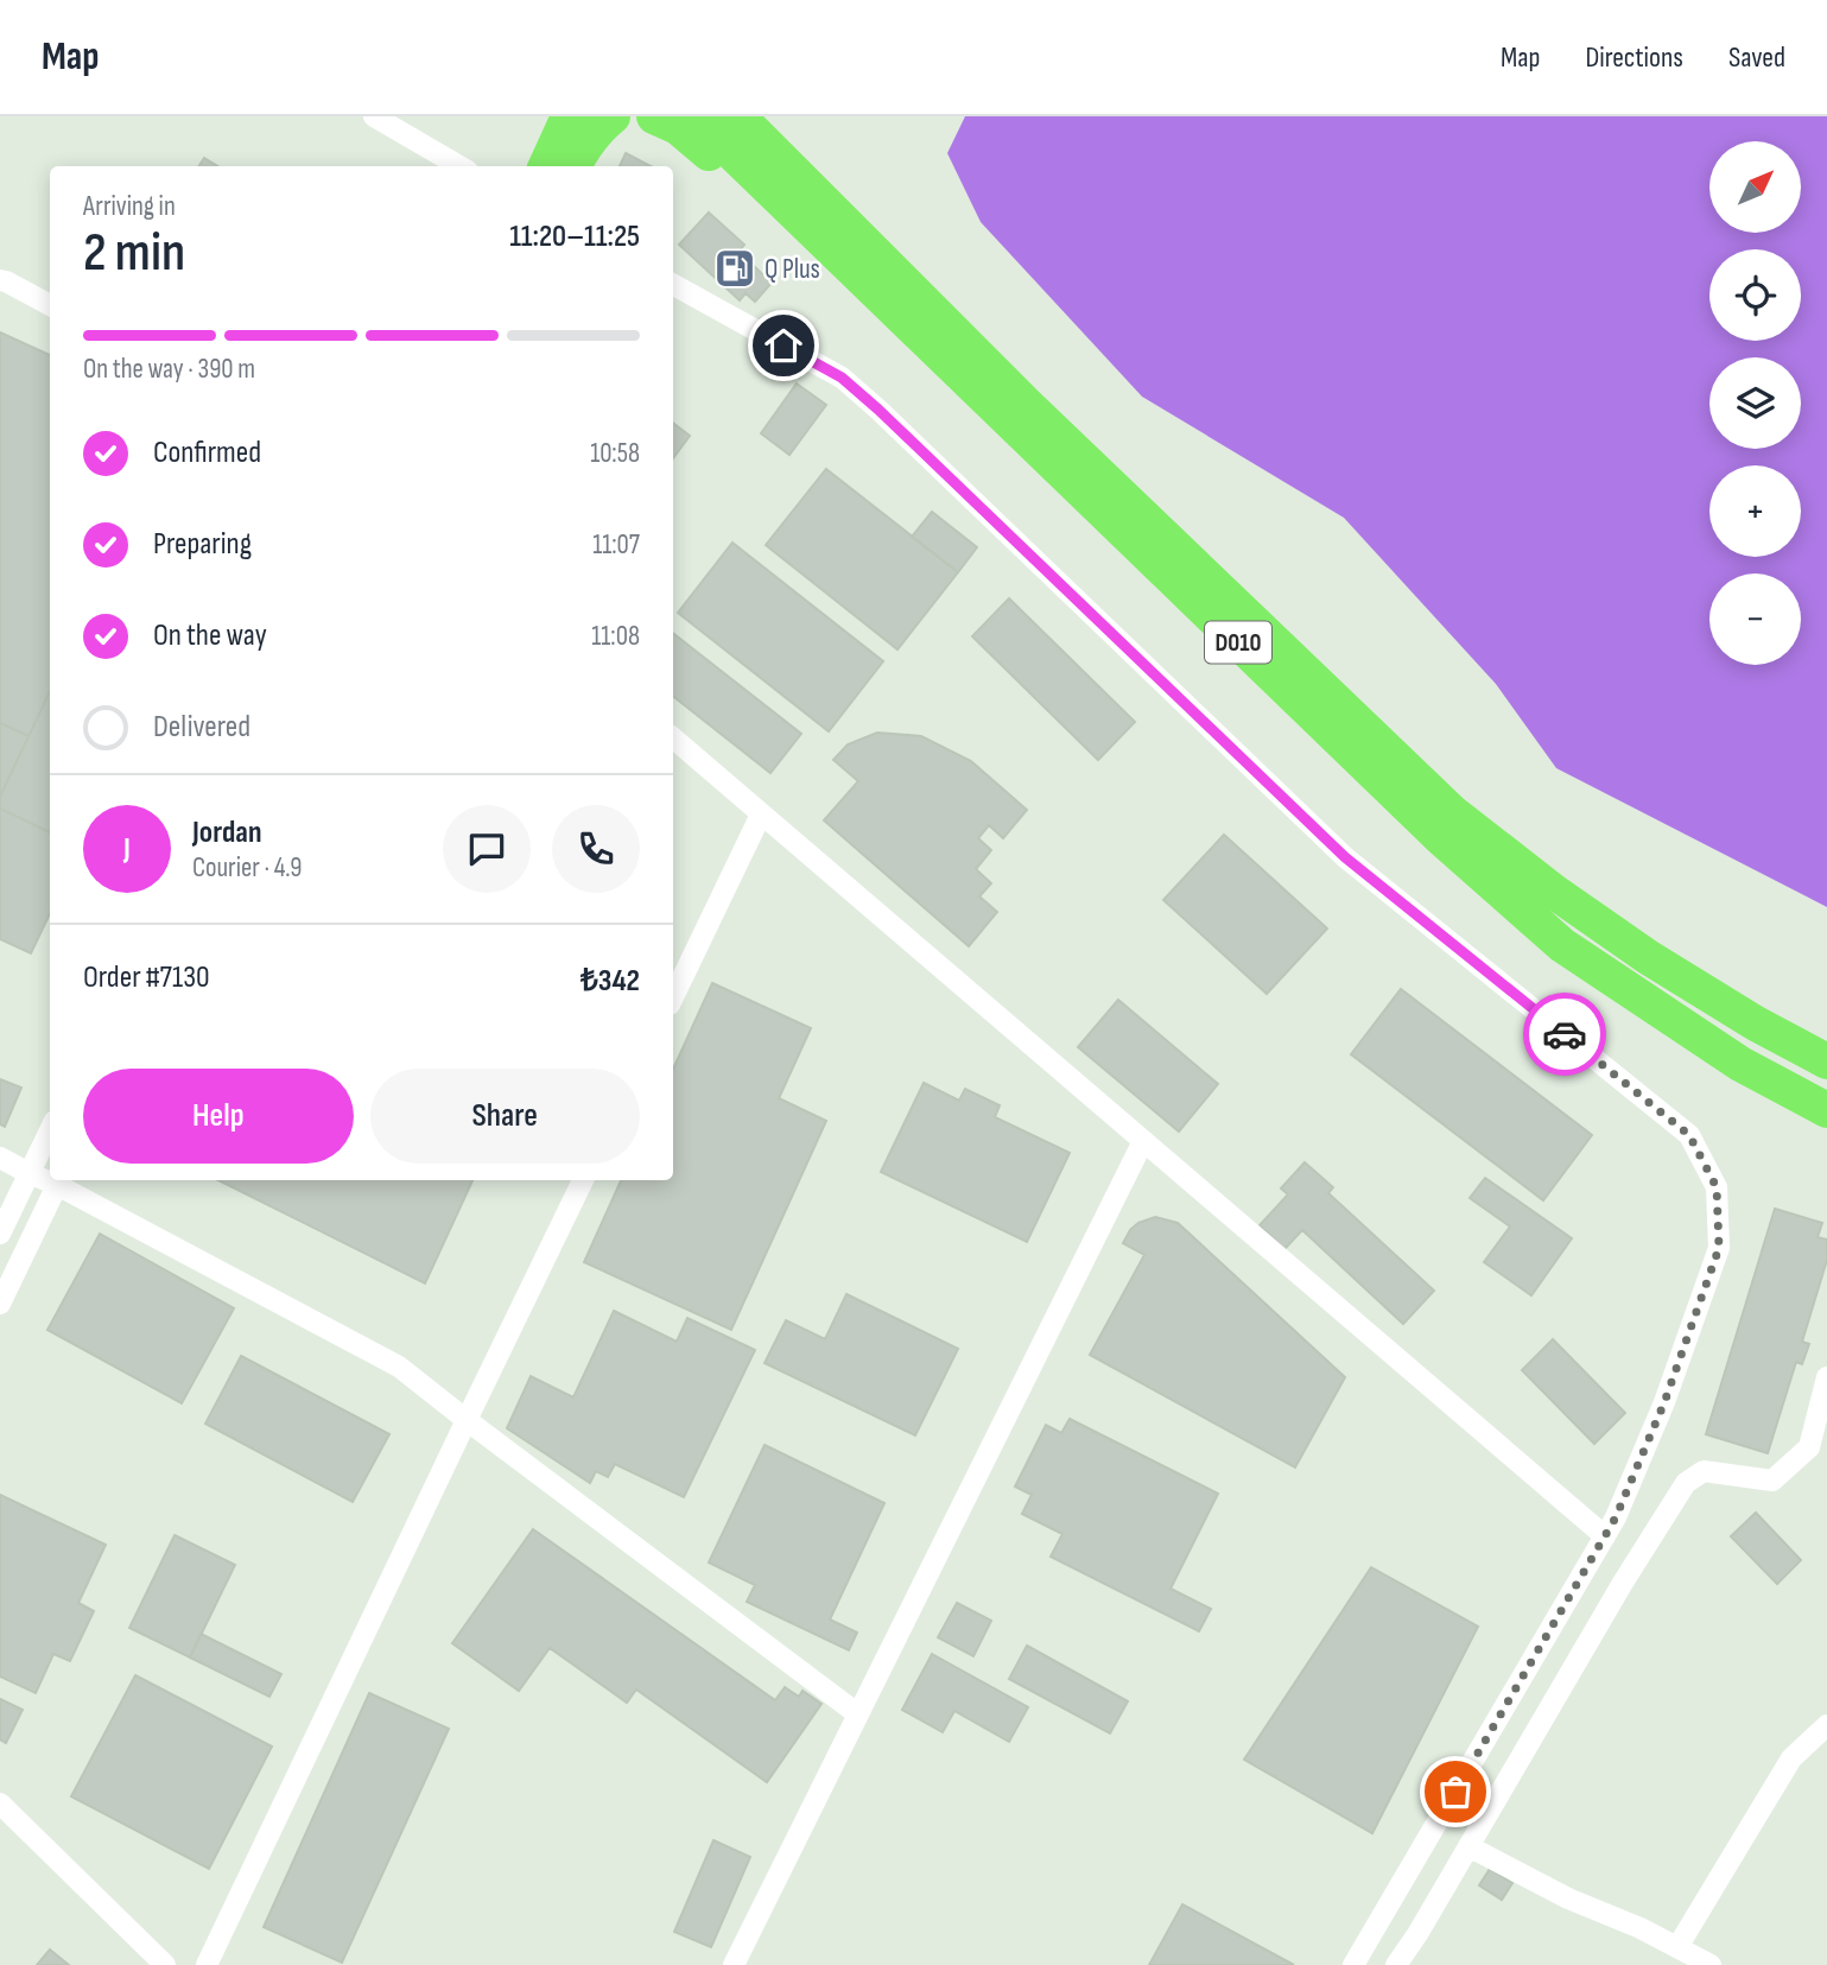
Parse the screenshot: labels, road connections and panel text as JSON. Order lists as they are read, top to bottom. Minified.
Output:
{"streets":{"highway":["D010"]},"places":{"fuel station":["Q Plus"]},"north":"top right","page":{"header":"Map","nav":["Map","Directions","Saved"],"map_buttons":["+","−"],"heading":["2 min","Arriving in","11:20–11:25"],"panel":["Jordan","Courier · 4.9","Order #7130","₺342"],"bar":"On the way · 390 m","list":[["Confirmed","10:58"],["Preparing","11:07"],["On the way","11:08"],"Delivered"],"round":"J","buttons":["Help","Share"]}}
